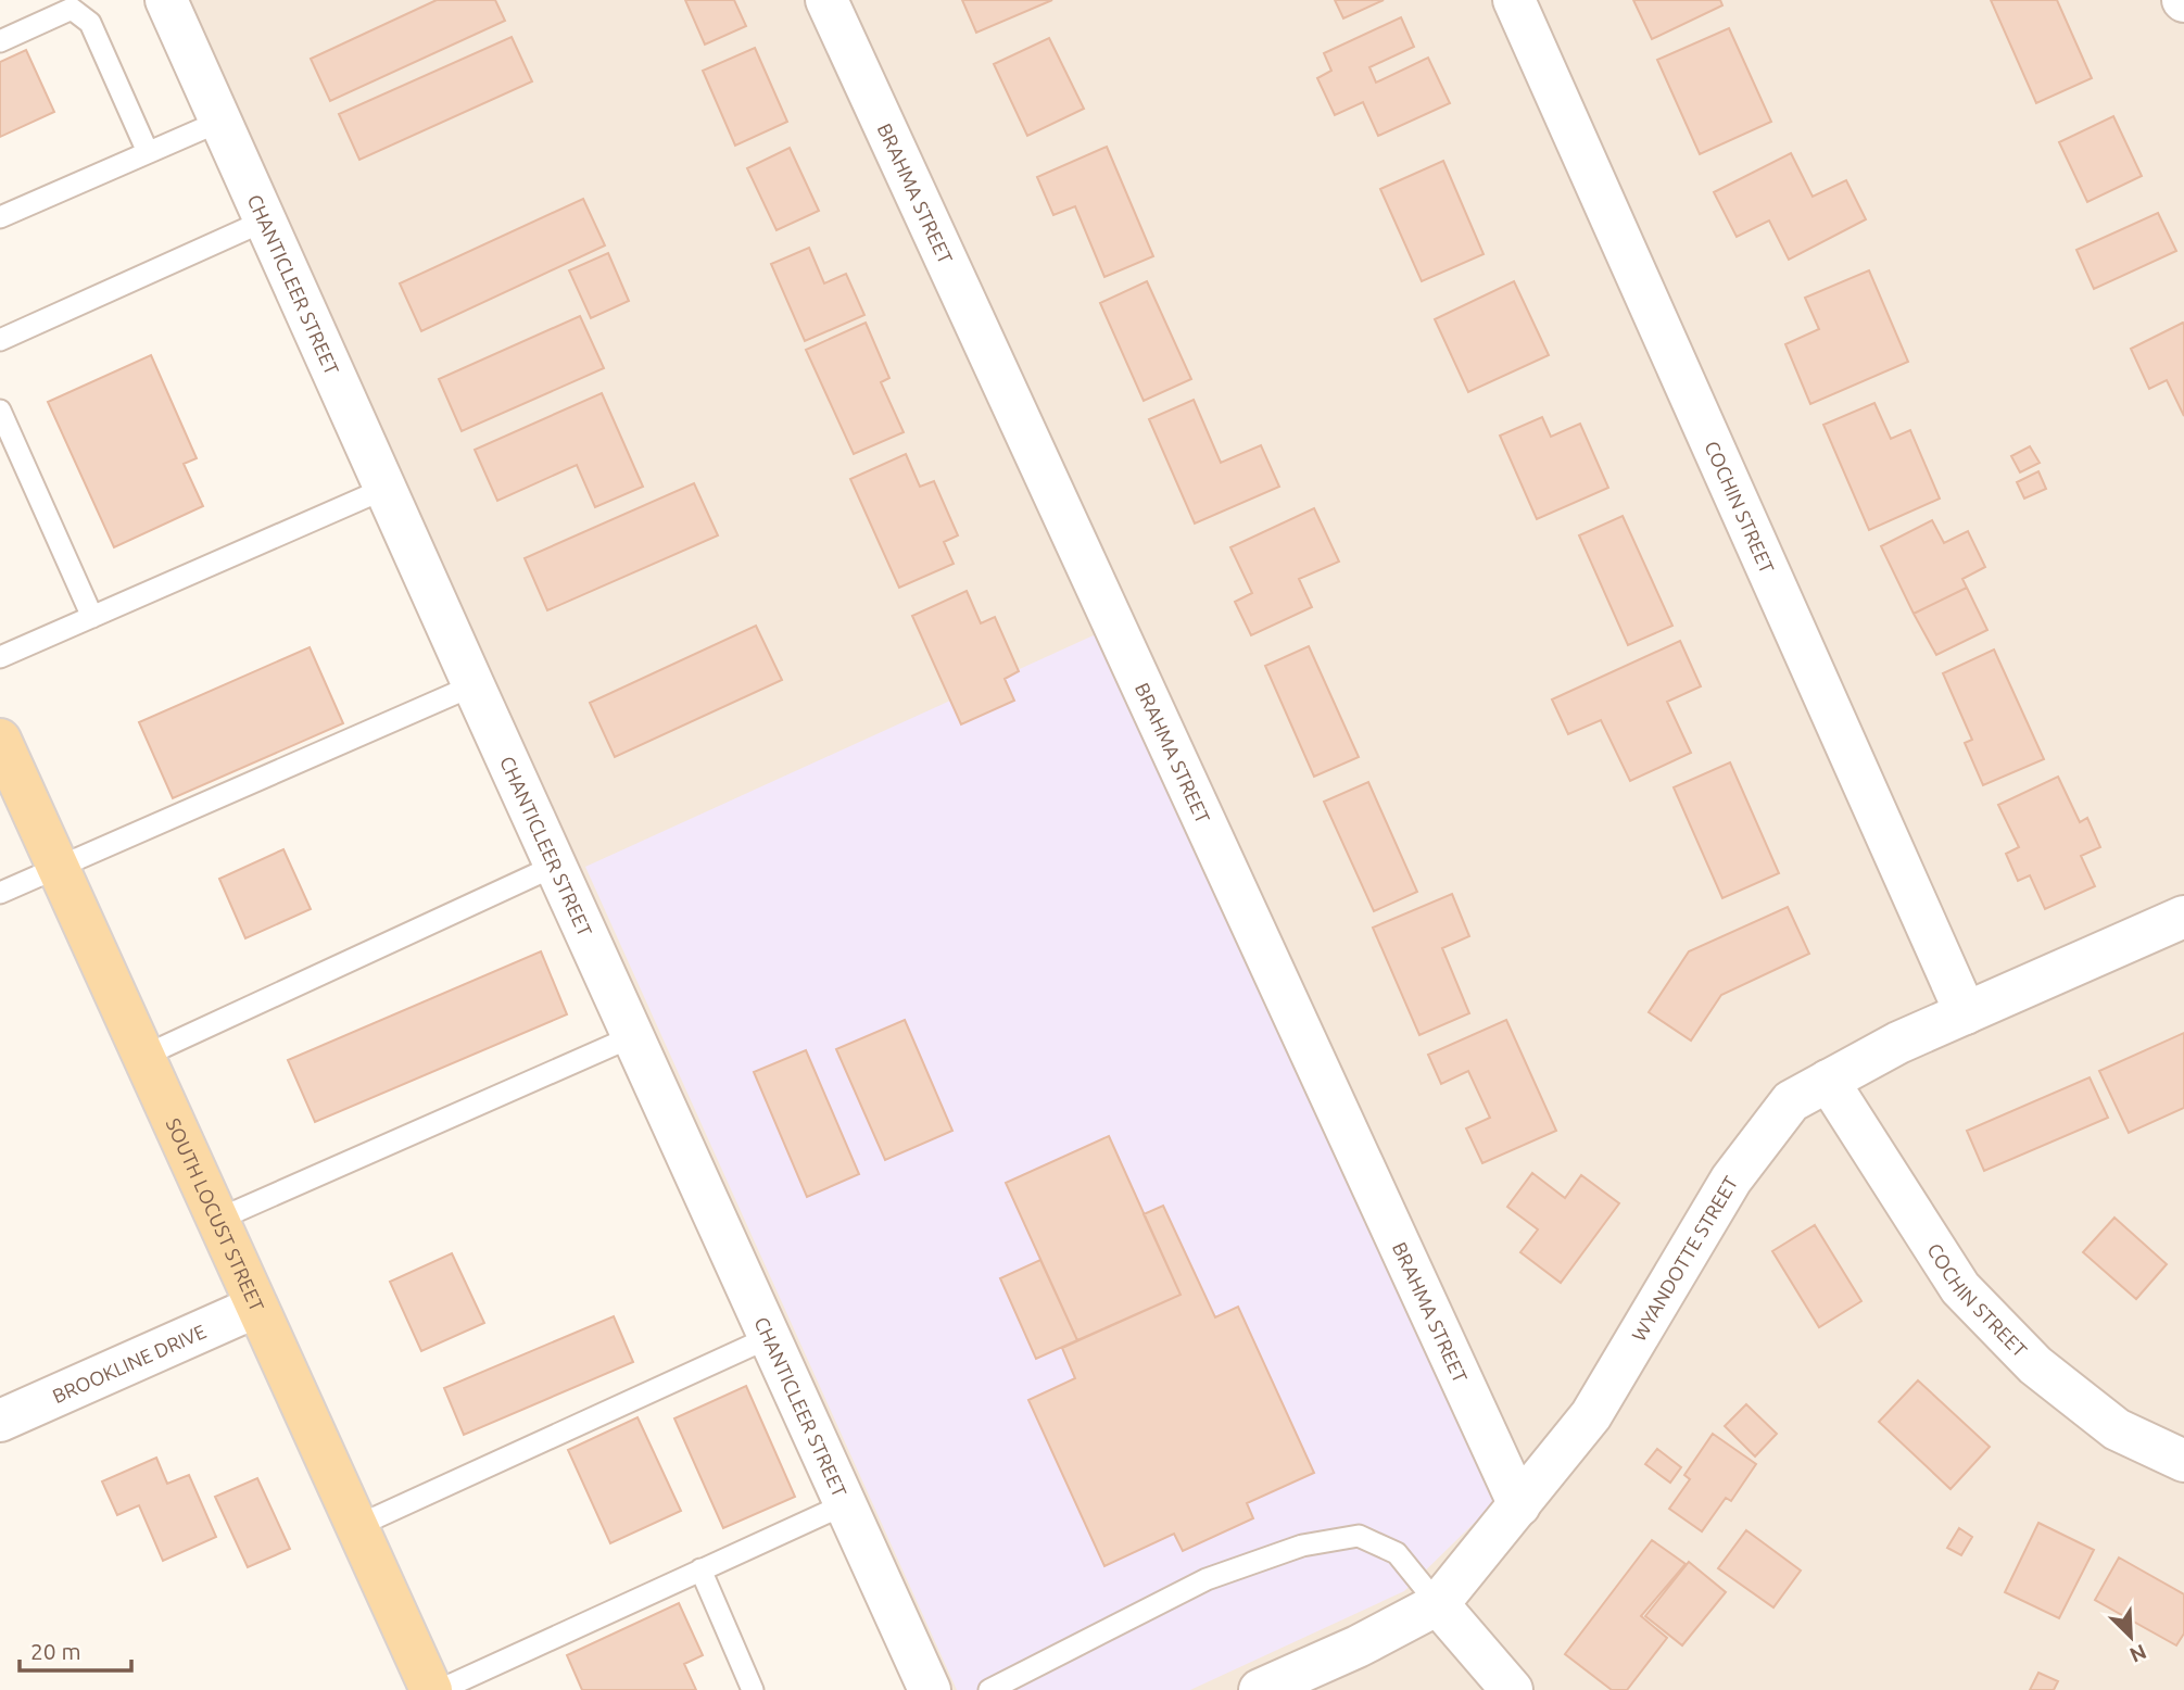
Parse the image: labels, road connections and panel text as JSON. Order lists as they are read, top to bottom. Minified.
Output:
{"streets":{"main road":["SOUTH LOCUST STREET"],"street":["BRAHMA STREET","CHANTICLEER STREET","COCHIN STREET","WYANDOTTE STREET","BROOKLINE DRIVE"]},"crossings":[["BRAHMA STREET","WYANDOTTE STREET"],["COCHIN STREET","WYANDOTTE STREET"],["SOUTH LOCUST STREET","BROOKLINE DRIVE"]],"scale_bar":"20 m","north":"bottom right"}
